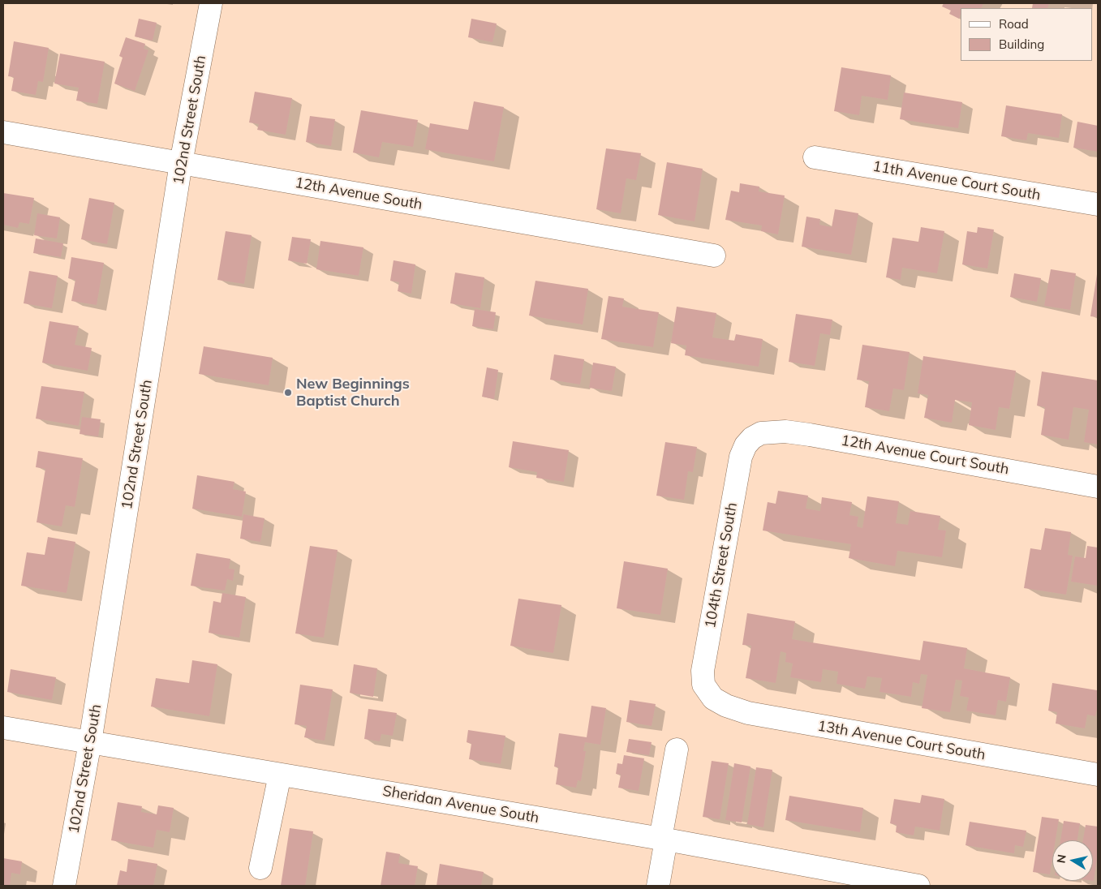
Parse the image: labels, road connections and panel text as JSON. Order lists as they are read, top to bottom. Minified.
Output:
{"streets":{"street":["102nd Street South","11th Avenue Court South","12th Avenue South","12th Avenue Court South","104th Street South","13th Avenue Court South","Sheridan Avenue South"]},"crossings":[["102nd Street South","12th Avenue South"],["102nd Street South","Sheridan Avenue South"],["12th Avenue Court South","104th Street South"],["104th Street South","13th Avenue Court South"]],"places":["New Beginnings Baptist Church"],"legend":["Road","Building"],"north":"left"}
